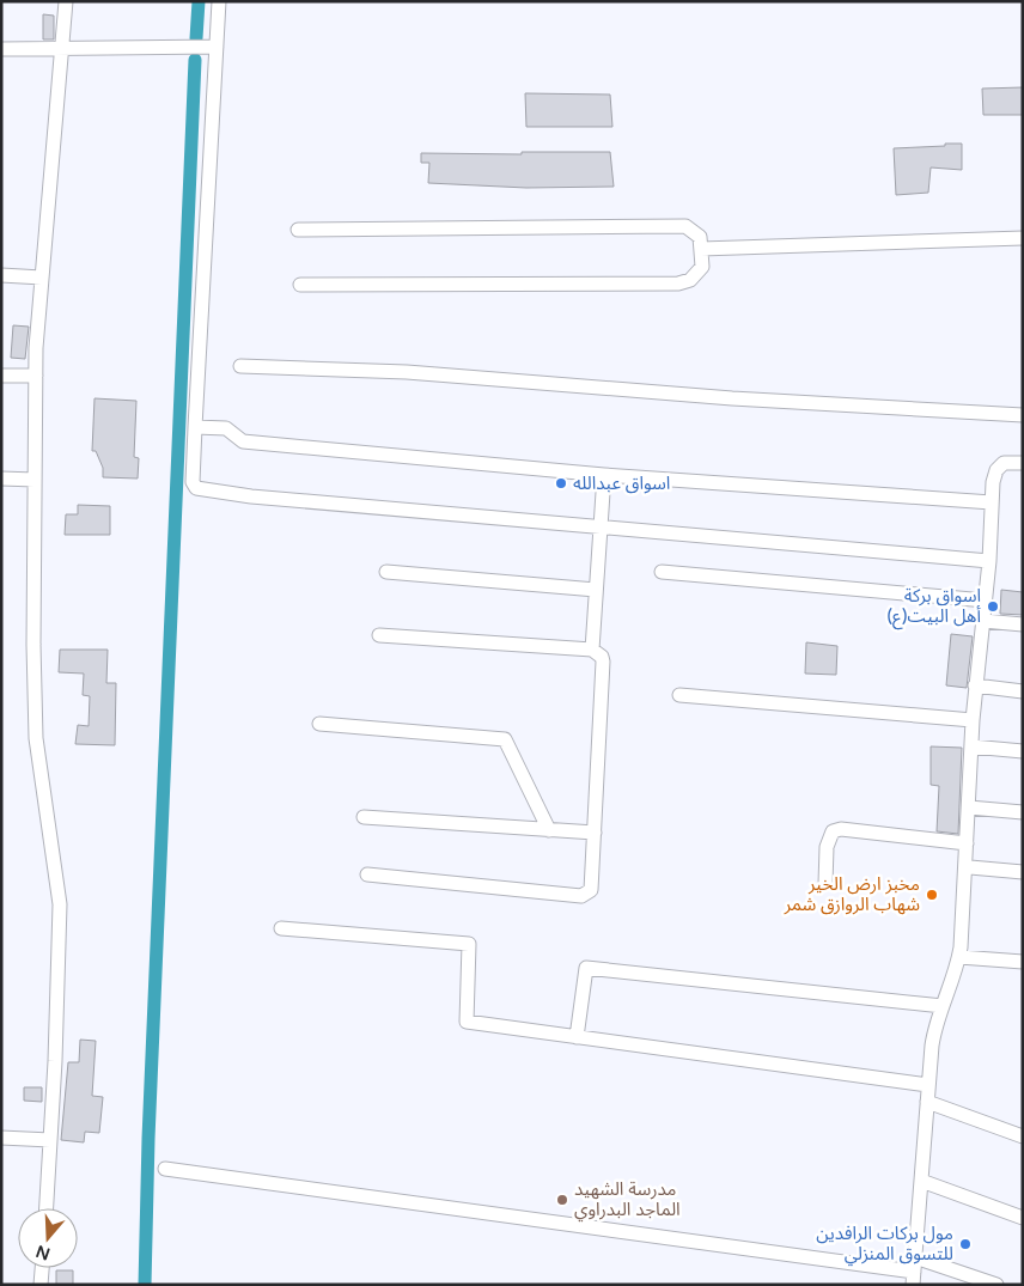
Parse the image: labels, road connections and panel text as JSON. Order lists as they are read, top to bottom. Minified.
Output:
{"places":["اسواق عبدالله","اسواق بركة أهل البيت(ع)","مخبز ارض الخير شهاب الروازق شمر","مدرسة الشهيد الماجد البدراوي","مول بركات الرافدين للتسوق المنزلي"],"north":"bottom"}
